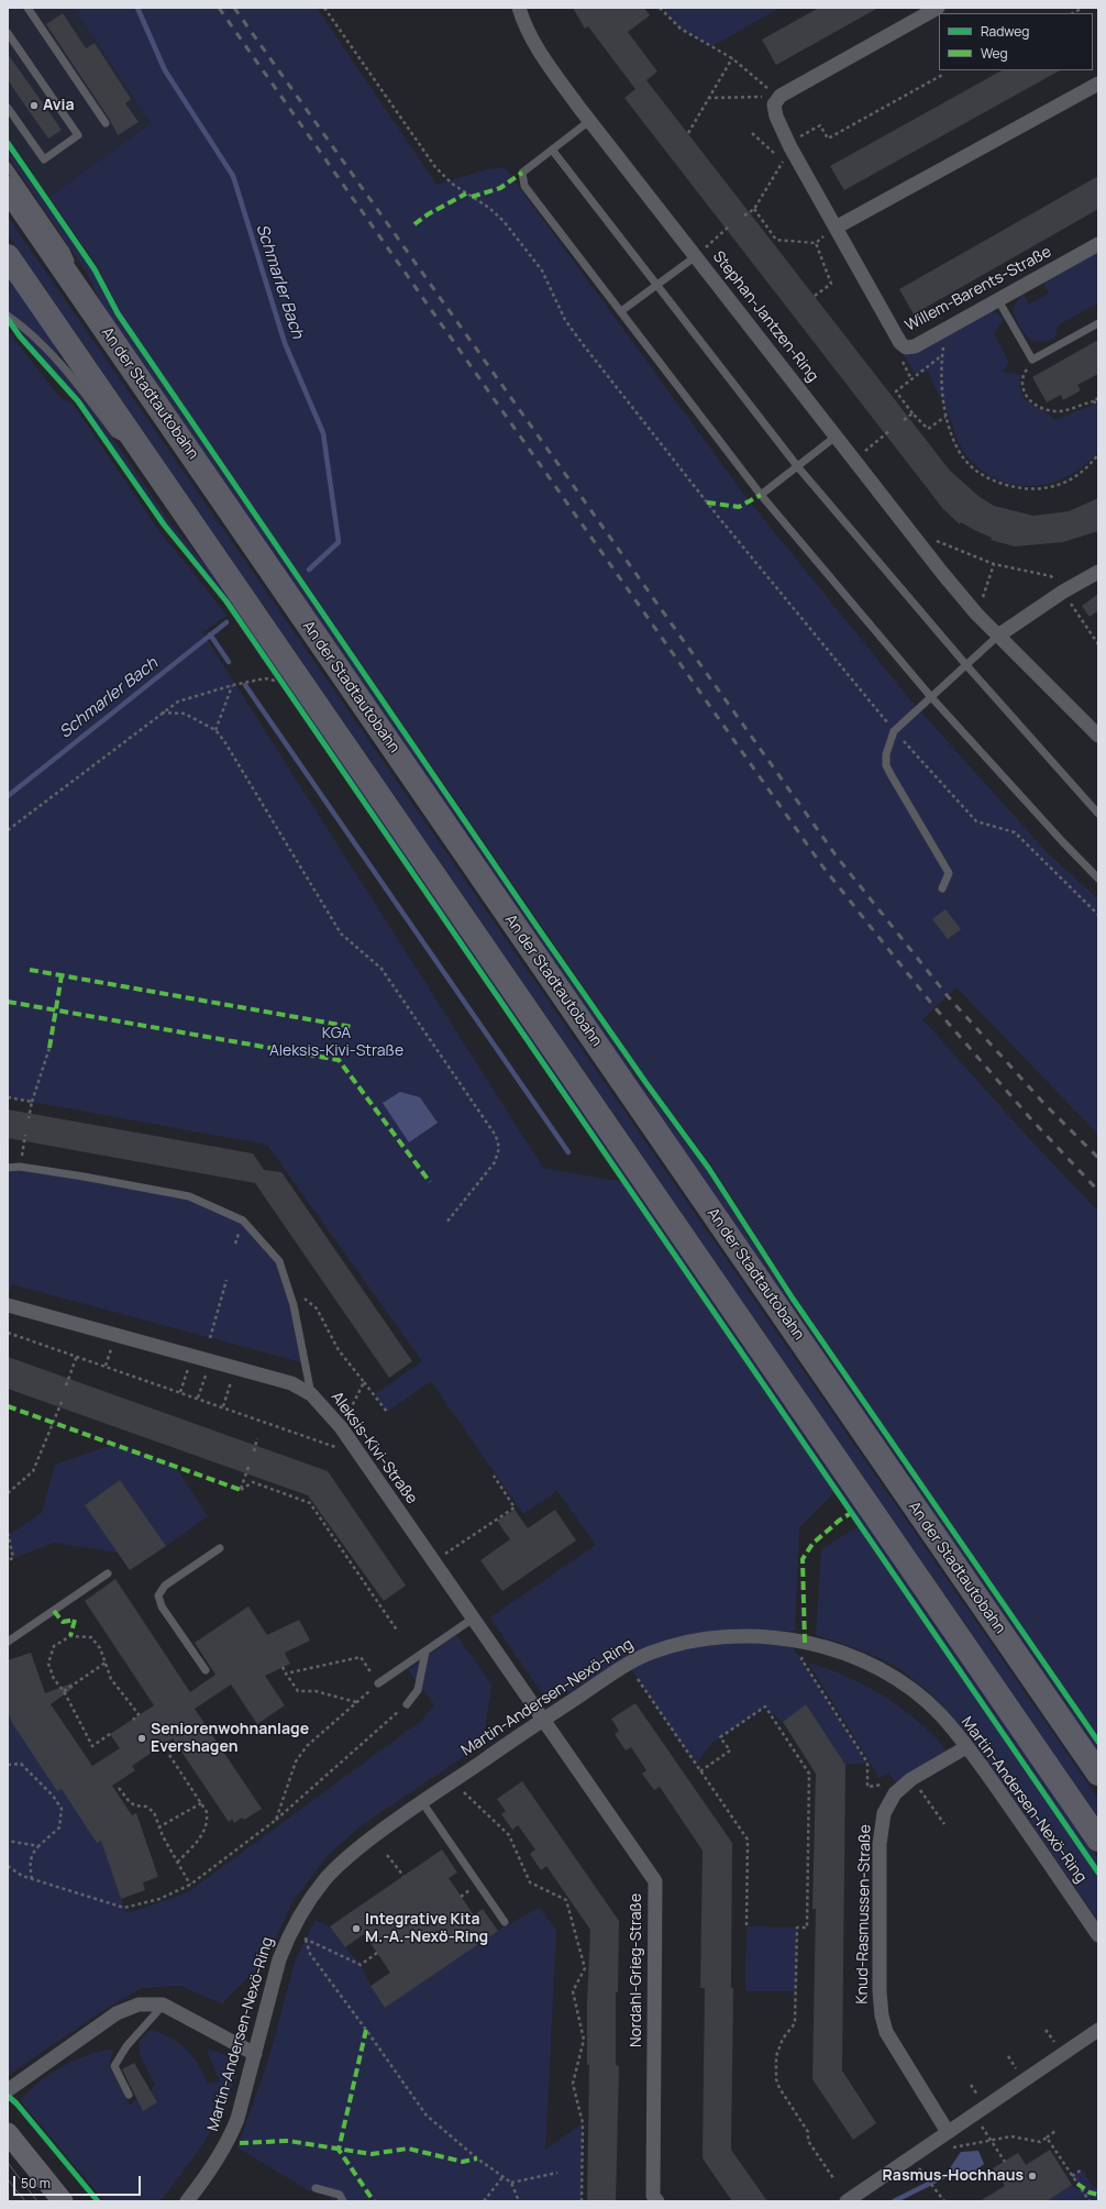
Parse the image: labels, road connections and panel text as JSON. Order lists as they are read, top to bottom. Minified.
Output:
{"streets":{"highway":["An der Stadtautobahn"],"street":["Willem-Barents-Straße","Stephan-Jantzen-Ring","Aleksis-Kivi-Straße","Martin-Andersen-Nexö-Ring","Knud-Rasmussen-Straße","Nordahl-Grieg-Straße"]},"crossings":[["Aleksis-Kivi-Straße","Martin-Andersen-Nexö-Ring"],["Aleksis-Kivi-Straße","Nordahl-Grieg-Straße"],["Martin-Andersen-Nexö-Ring","Knud-Rasmussen-Straße"],["Martin-Andersen-Nexö-Ring","Nordahl-Grieg-Straße"]],"water":["Schmarler Bach"],"parks":["KGA Aleksis-Kivi-Straße"],"places":["Avia","Seniorenwohnanlage Evershagen","Integrative Kita M.-A.-Nexö-Ring","Rasmus-Hochhaus"],"legend":["Radweg","Weg"],"scale_bar":"50 m"}
